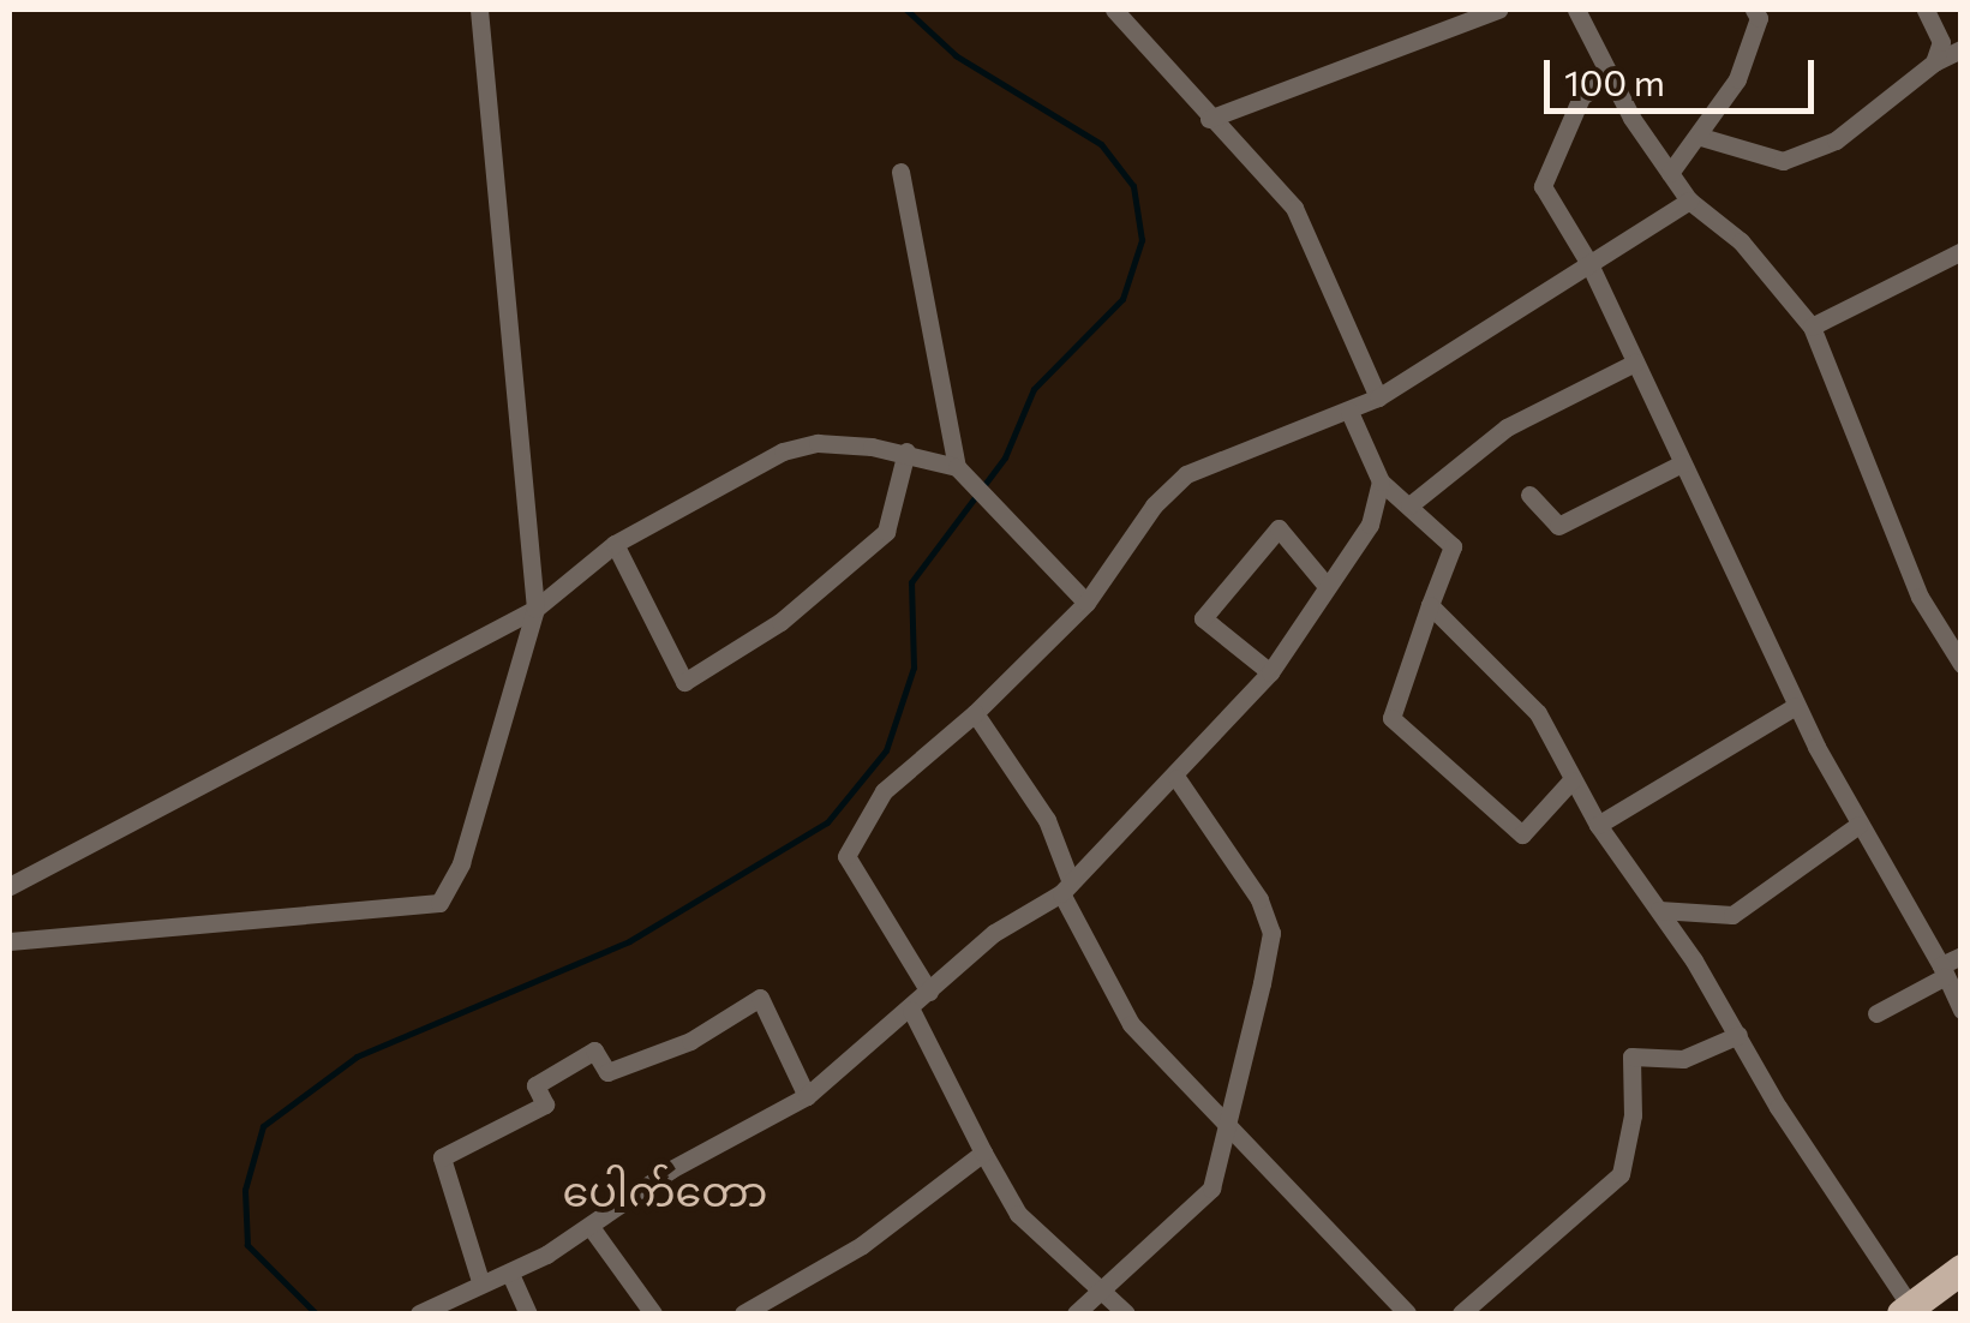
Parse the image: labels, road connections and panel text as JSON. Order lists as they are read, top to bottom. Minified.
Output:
{"districts":["ပေါက်တော"],"scale_bar":"100 m"}
